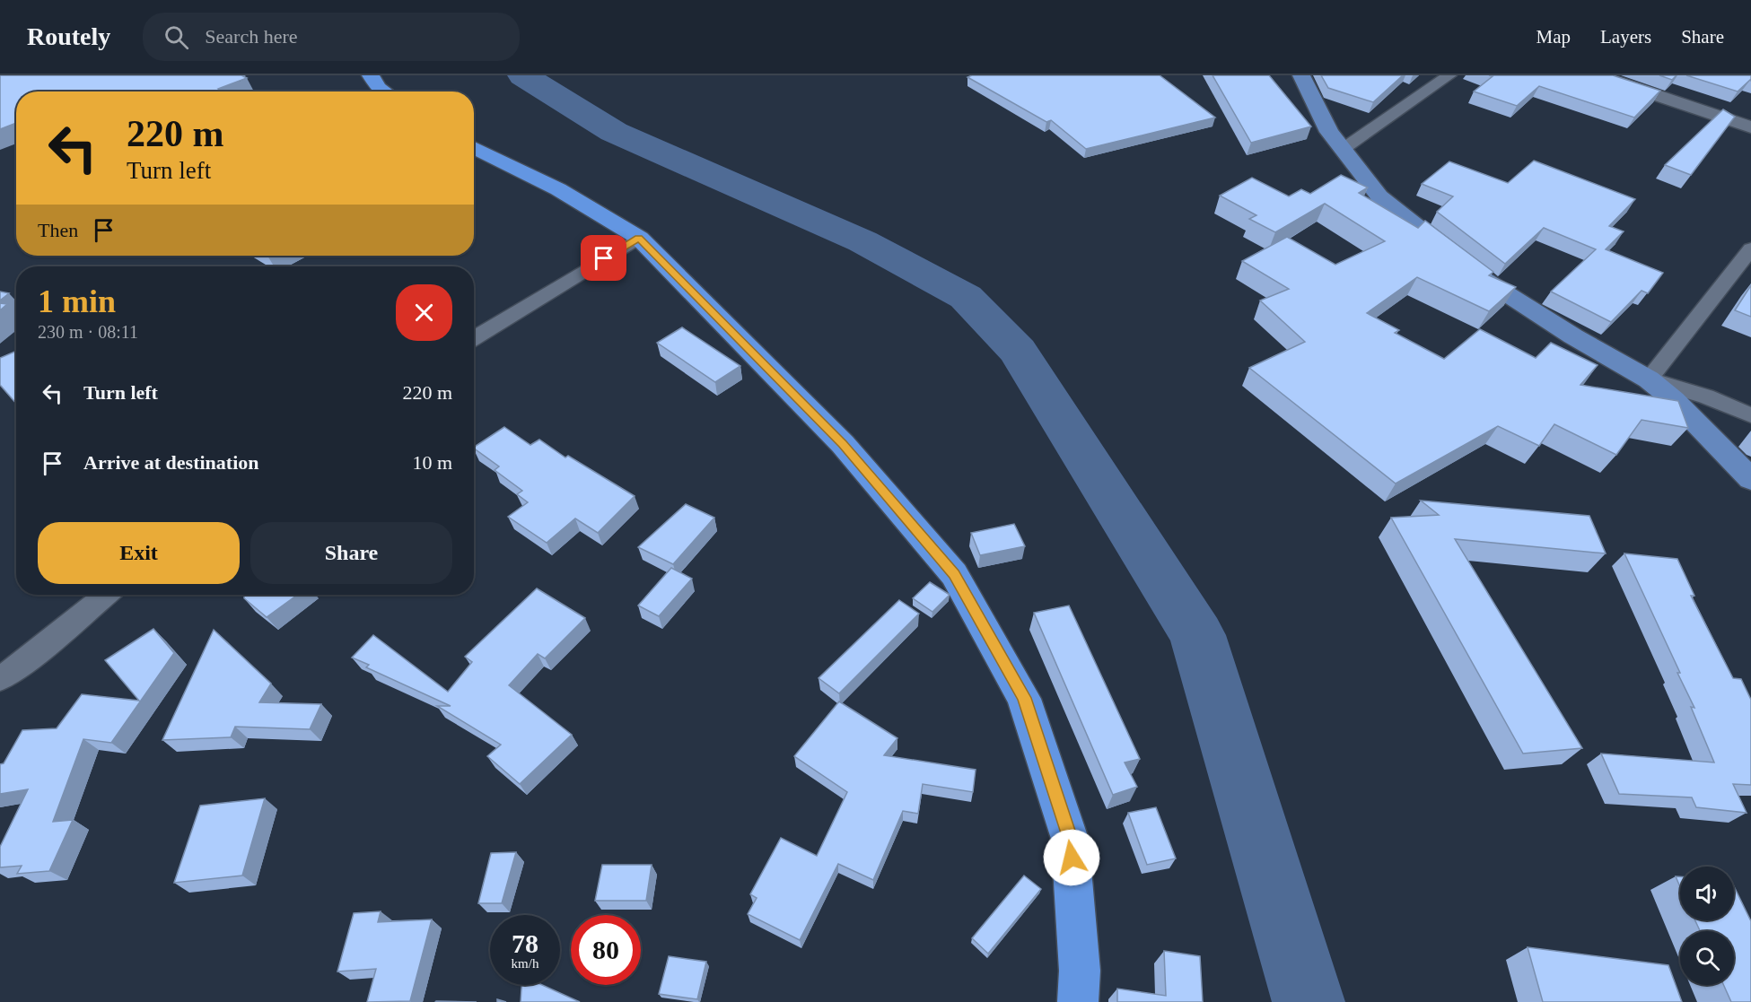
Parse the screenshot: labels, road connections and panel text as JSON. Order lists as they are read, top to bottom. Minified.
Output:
{"page":{"header":"Routely","search":"Search here","nav":["Map","Layers","Share"],"turn":["220 m","Turn left"],"then":"Then","heading":["1 min","230 m · 08:11"],"list":[{"name":"Turn left","value":"220 m"},{"name":"Arrive at destination","value":"10 m"}],"buttons":["Exit","Share"],"speed":"78 km/h","limit":"80"}}
